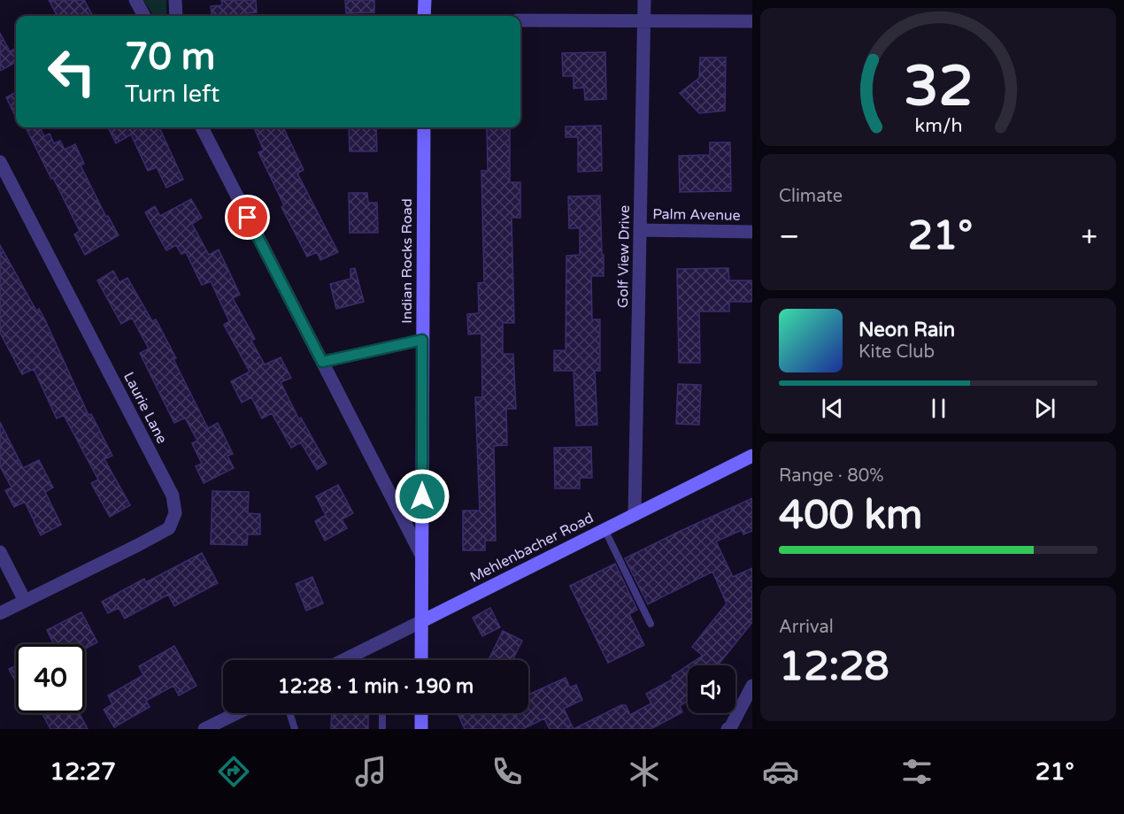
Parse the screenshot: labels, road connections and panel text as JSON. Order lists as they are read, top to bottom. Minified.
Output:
{"streets":{"street":["Palm Avenue","Golf View Drive","Indian Rocks Road","Laurie Lane","Mehlenbacher Road"]},"crossings":[["Palm Avenue","Golf View Drive"],["Golf View Drive","Mehlenbacher Road"],["Indian Rocks Road","Mehlenbacher Road"]],"page":{"turn":["70 m","Turn left"],"tile":["Climate",["Range · 80%","400 km"],["Arrival","12:28"]],"heat":["−","21°","+"],"song":["Neon Rain","Kite Club"],"limit":"40","trip":"12:28 · 1 min · 190 m","tabs":["12:27","21°"],"gauge":["32","km/h"]}}
